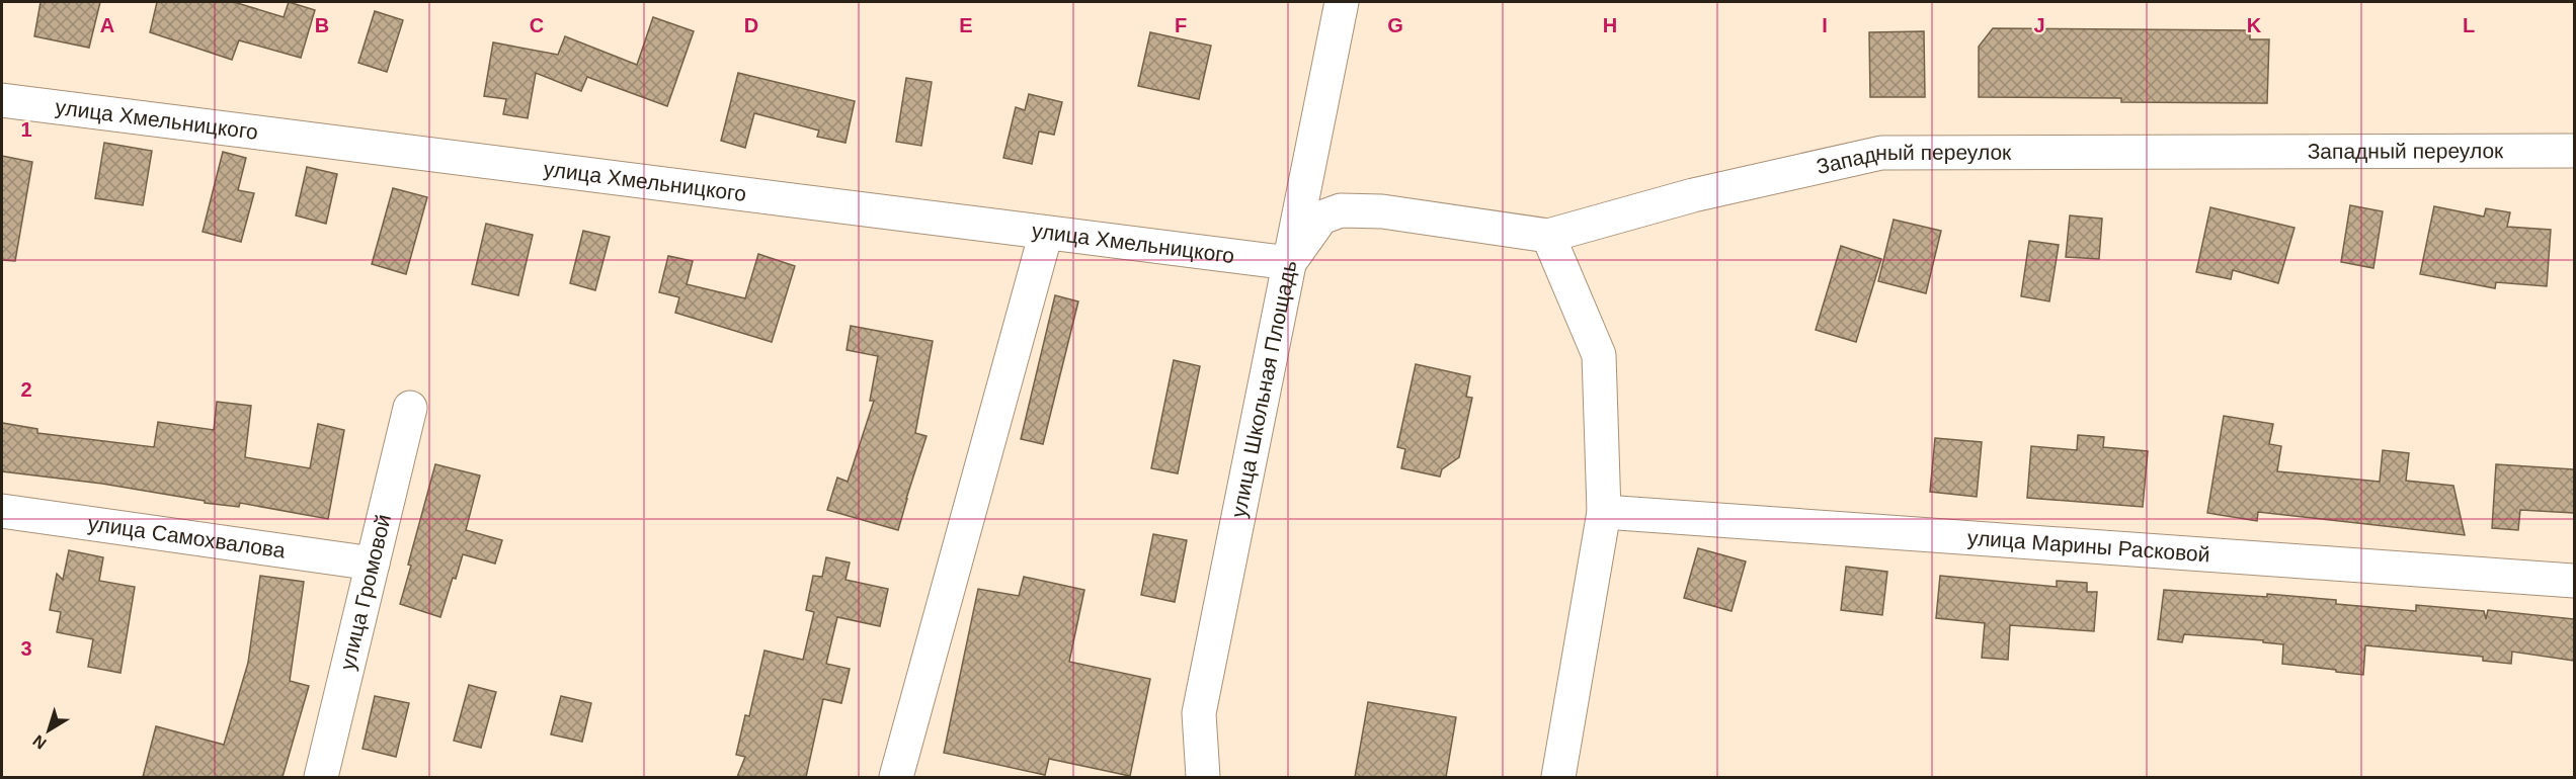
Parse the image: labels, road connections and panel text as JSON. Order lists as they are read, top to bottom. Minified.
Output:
{"streets":{"street":["улица Хмельницкого","Западный переулок","улица Школьная Площадь","улица Самохвалова","улица Марины Расковой","улица Громовой"]},"crossings":[["улица Хмельницкого","Западный переулок"],["улица Хмельницкого","улица Школьная Площадь"],["Западный переулок","улица Школьная Площадь"],["улица Самохвалова","улица Громовой"]],"north":"bottom left","grid":{"columns":["A","B","C","D","E","F","G","H","I","J","K","L"],"rows":["1","2","3"]}}
